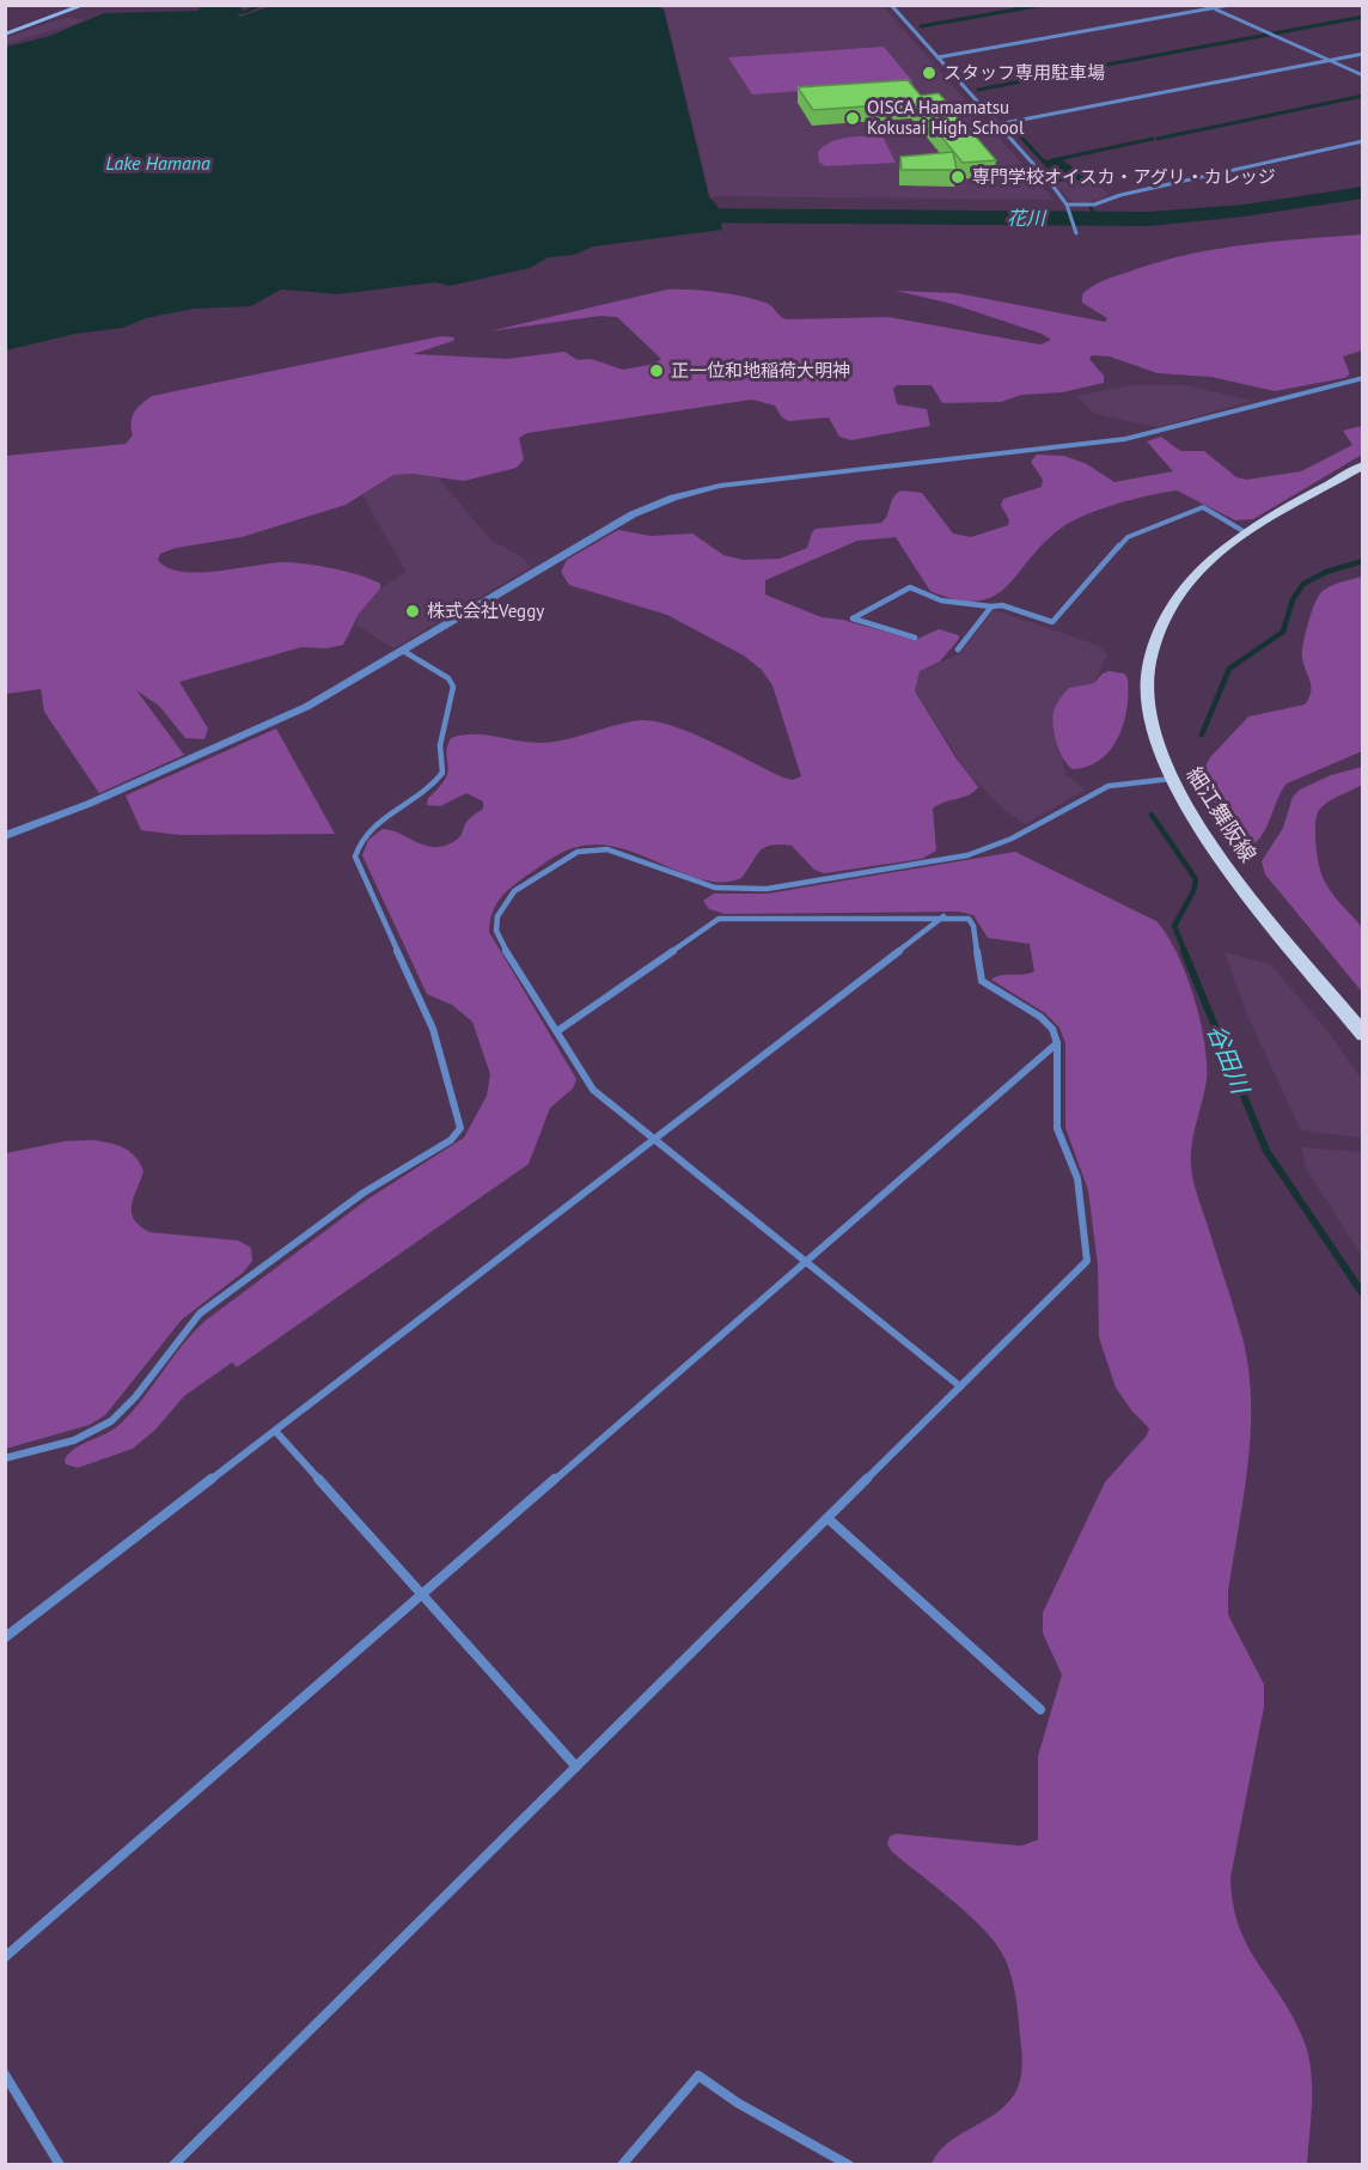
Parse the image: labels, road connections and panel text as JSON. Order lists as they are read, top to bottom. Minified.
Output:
{"streets":{"main road":["細江舞阪線"]},"water":["Lake Hamana","花川","谷田川"],"places":["スタッフ専用駐車場","OISCA Hamamatsu Kokusai High School","専門学校オイスカ・アグリ・カレッジ","正一位和地稲荷大明神","株式会社Veggy"]}
